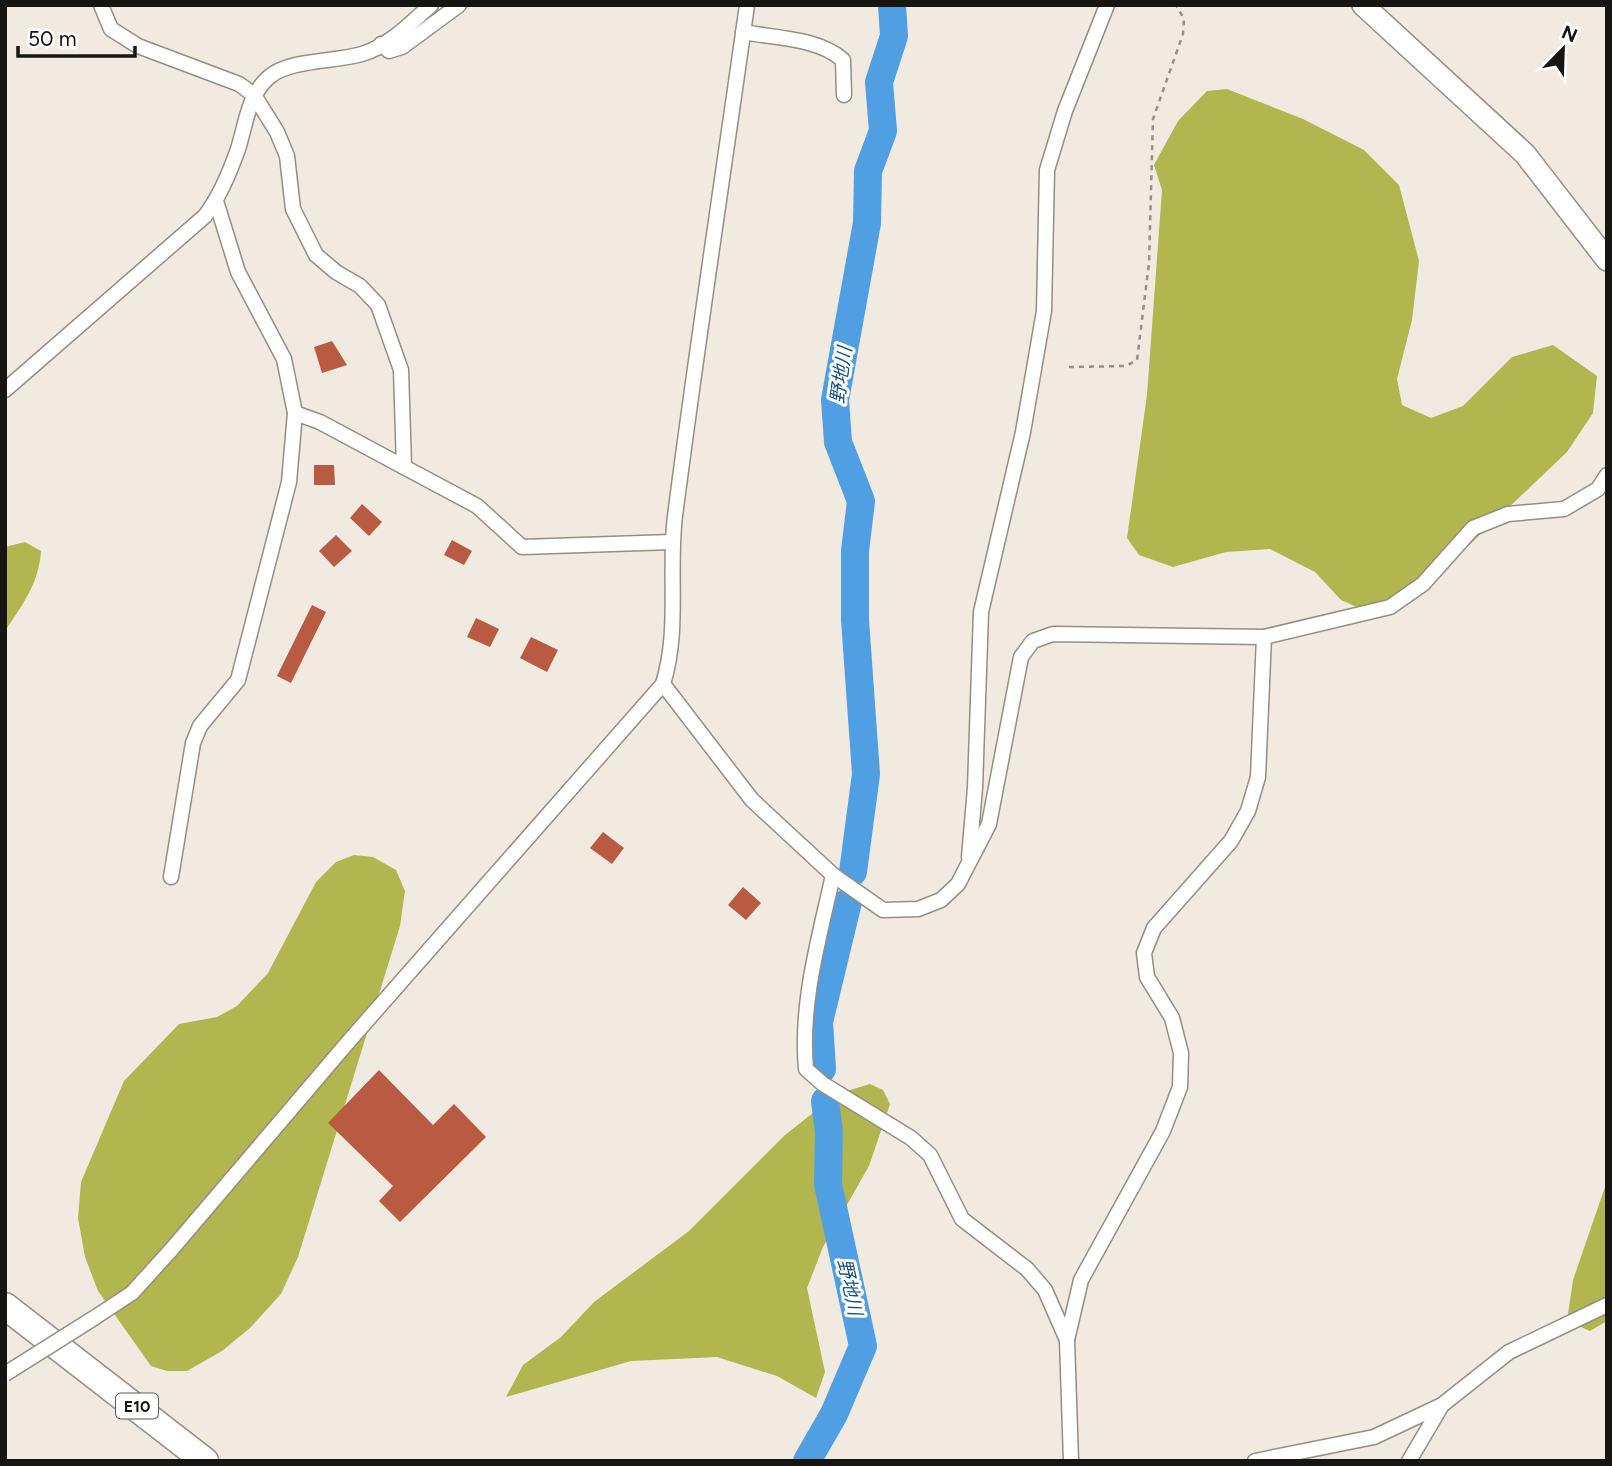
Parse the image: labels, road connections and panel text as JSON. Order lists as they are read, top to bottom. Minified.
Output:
{"streets":{"highway":["E10"]},"water":["野地川"],"scale_bar":"50 m","north":"top right"}
